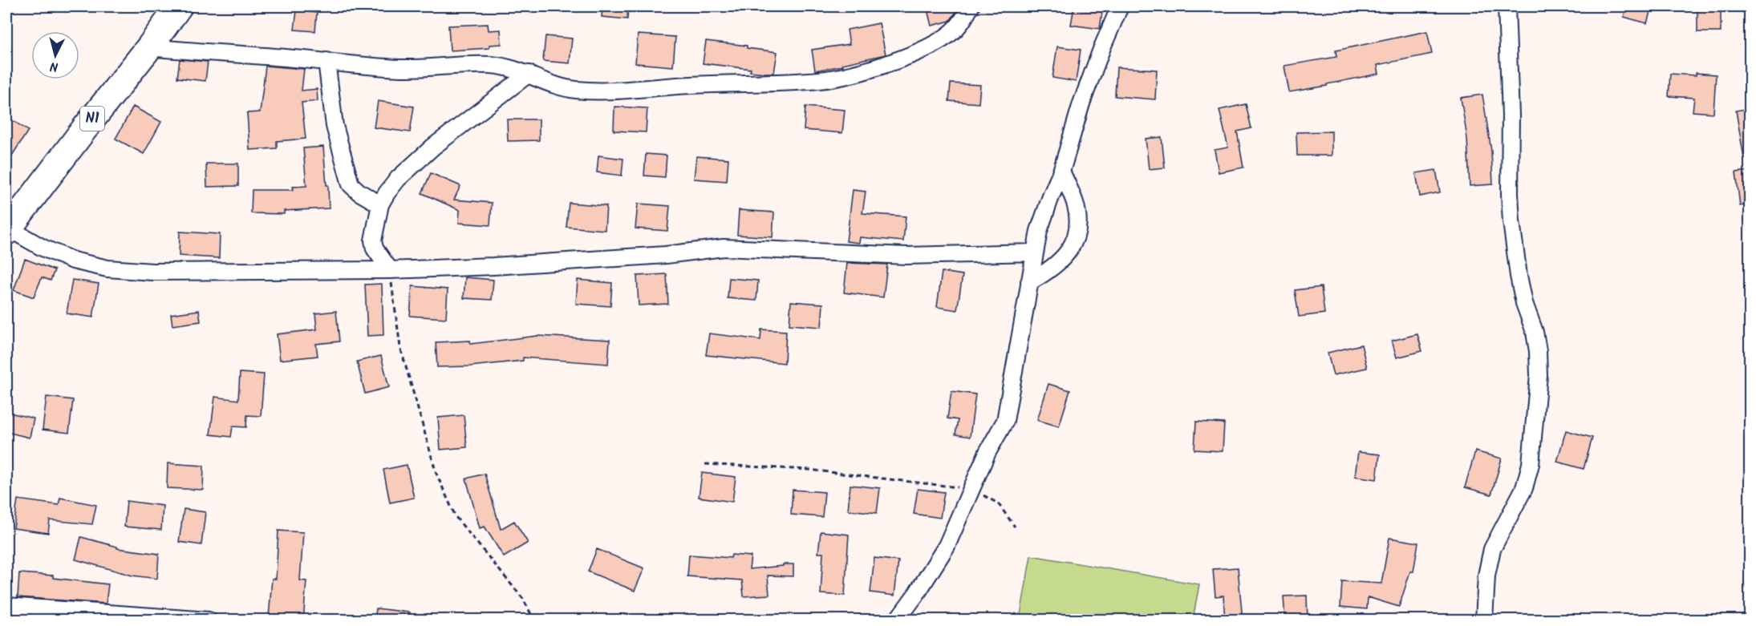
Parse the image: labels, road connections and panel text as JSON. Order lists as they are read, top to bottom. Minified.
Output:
{"streets":{"main road":["N1"]},"north":"bottom"}
